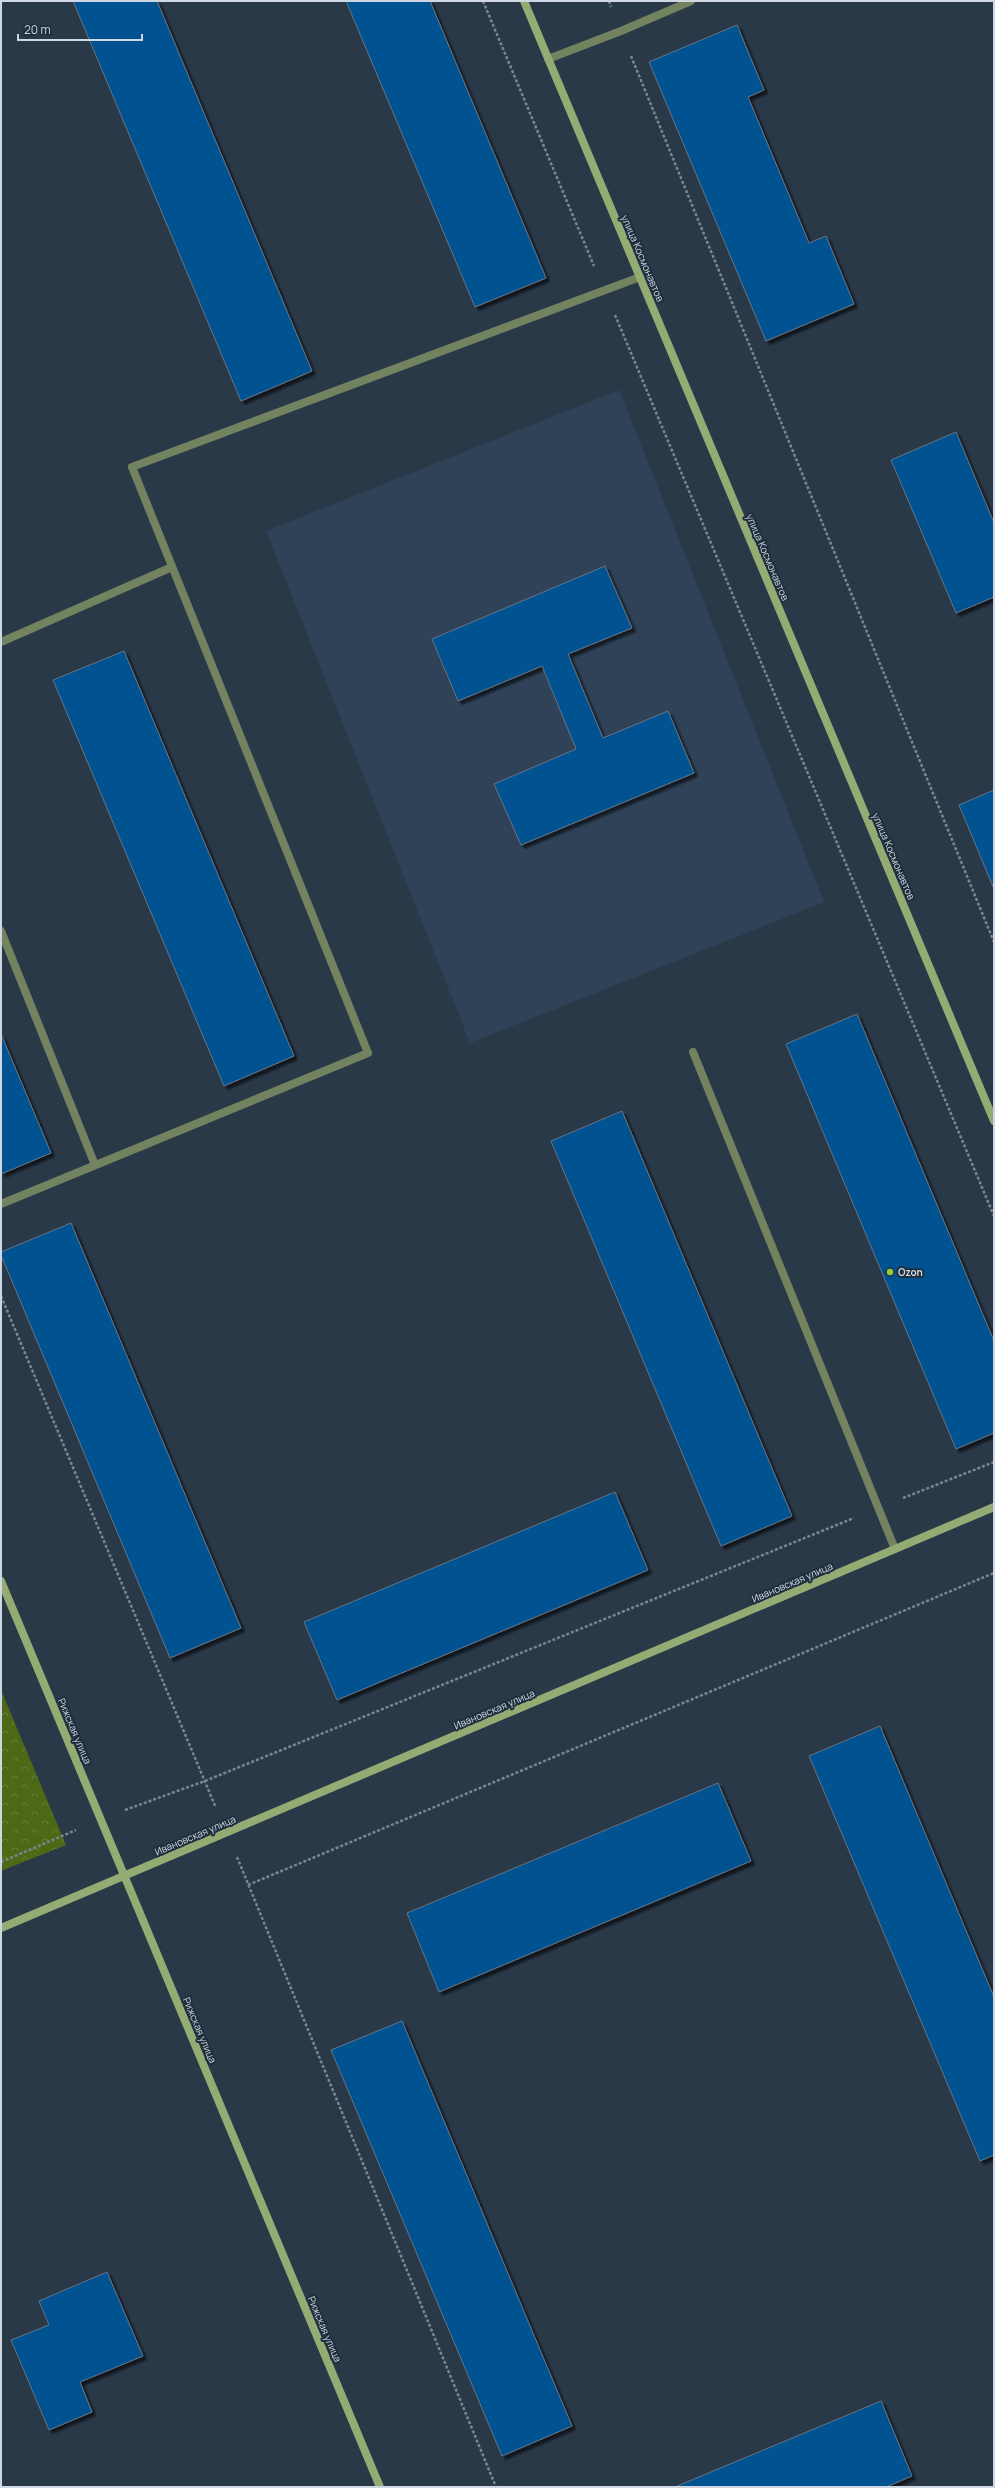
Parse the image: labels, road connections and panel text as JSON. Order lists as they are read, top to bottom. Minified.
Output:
{"streets":{"street":["улица Космонавтов","Ивановская улица","Рижская улица"]},"crossings":[["Ивановская улица","Рижская улица"]],"places":["Ozon"],"scale_bar":"20 m"}
